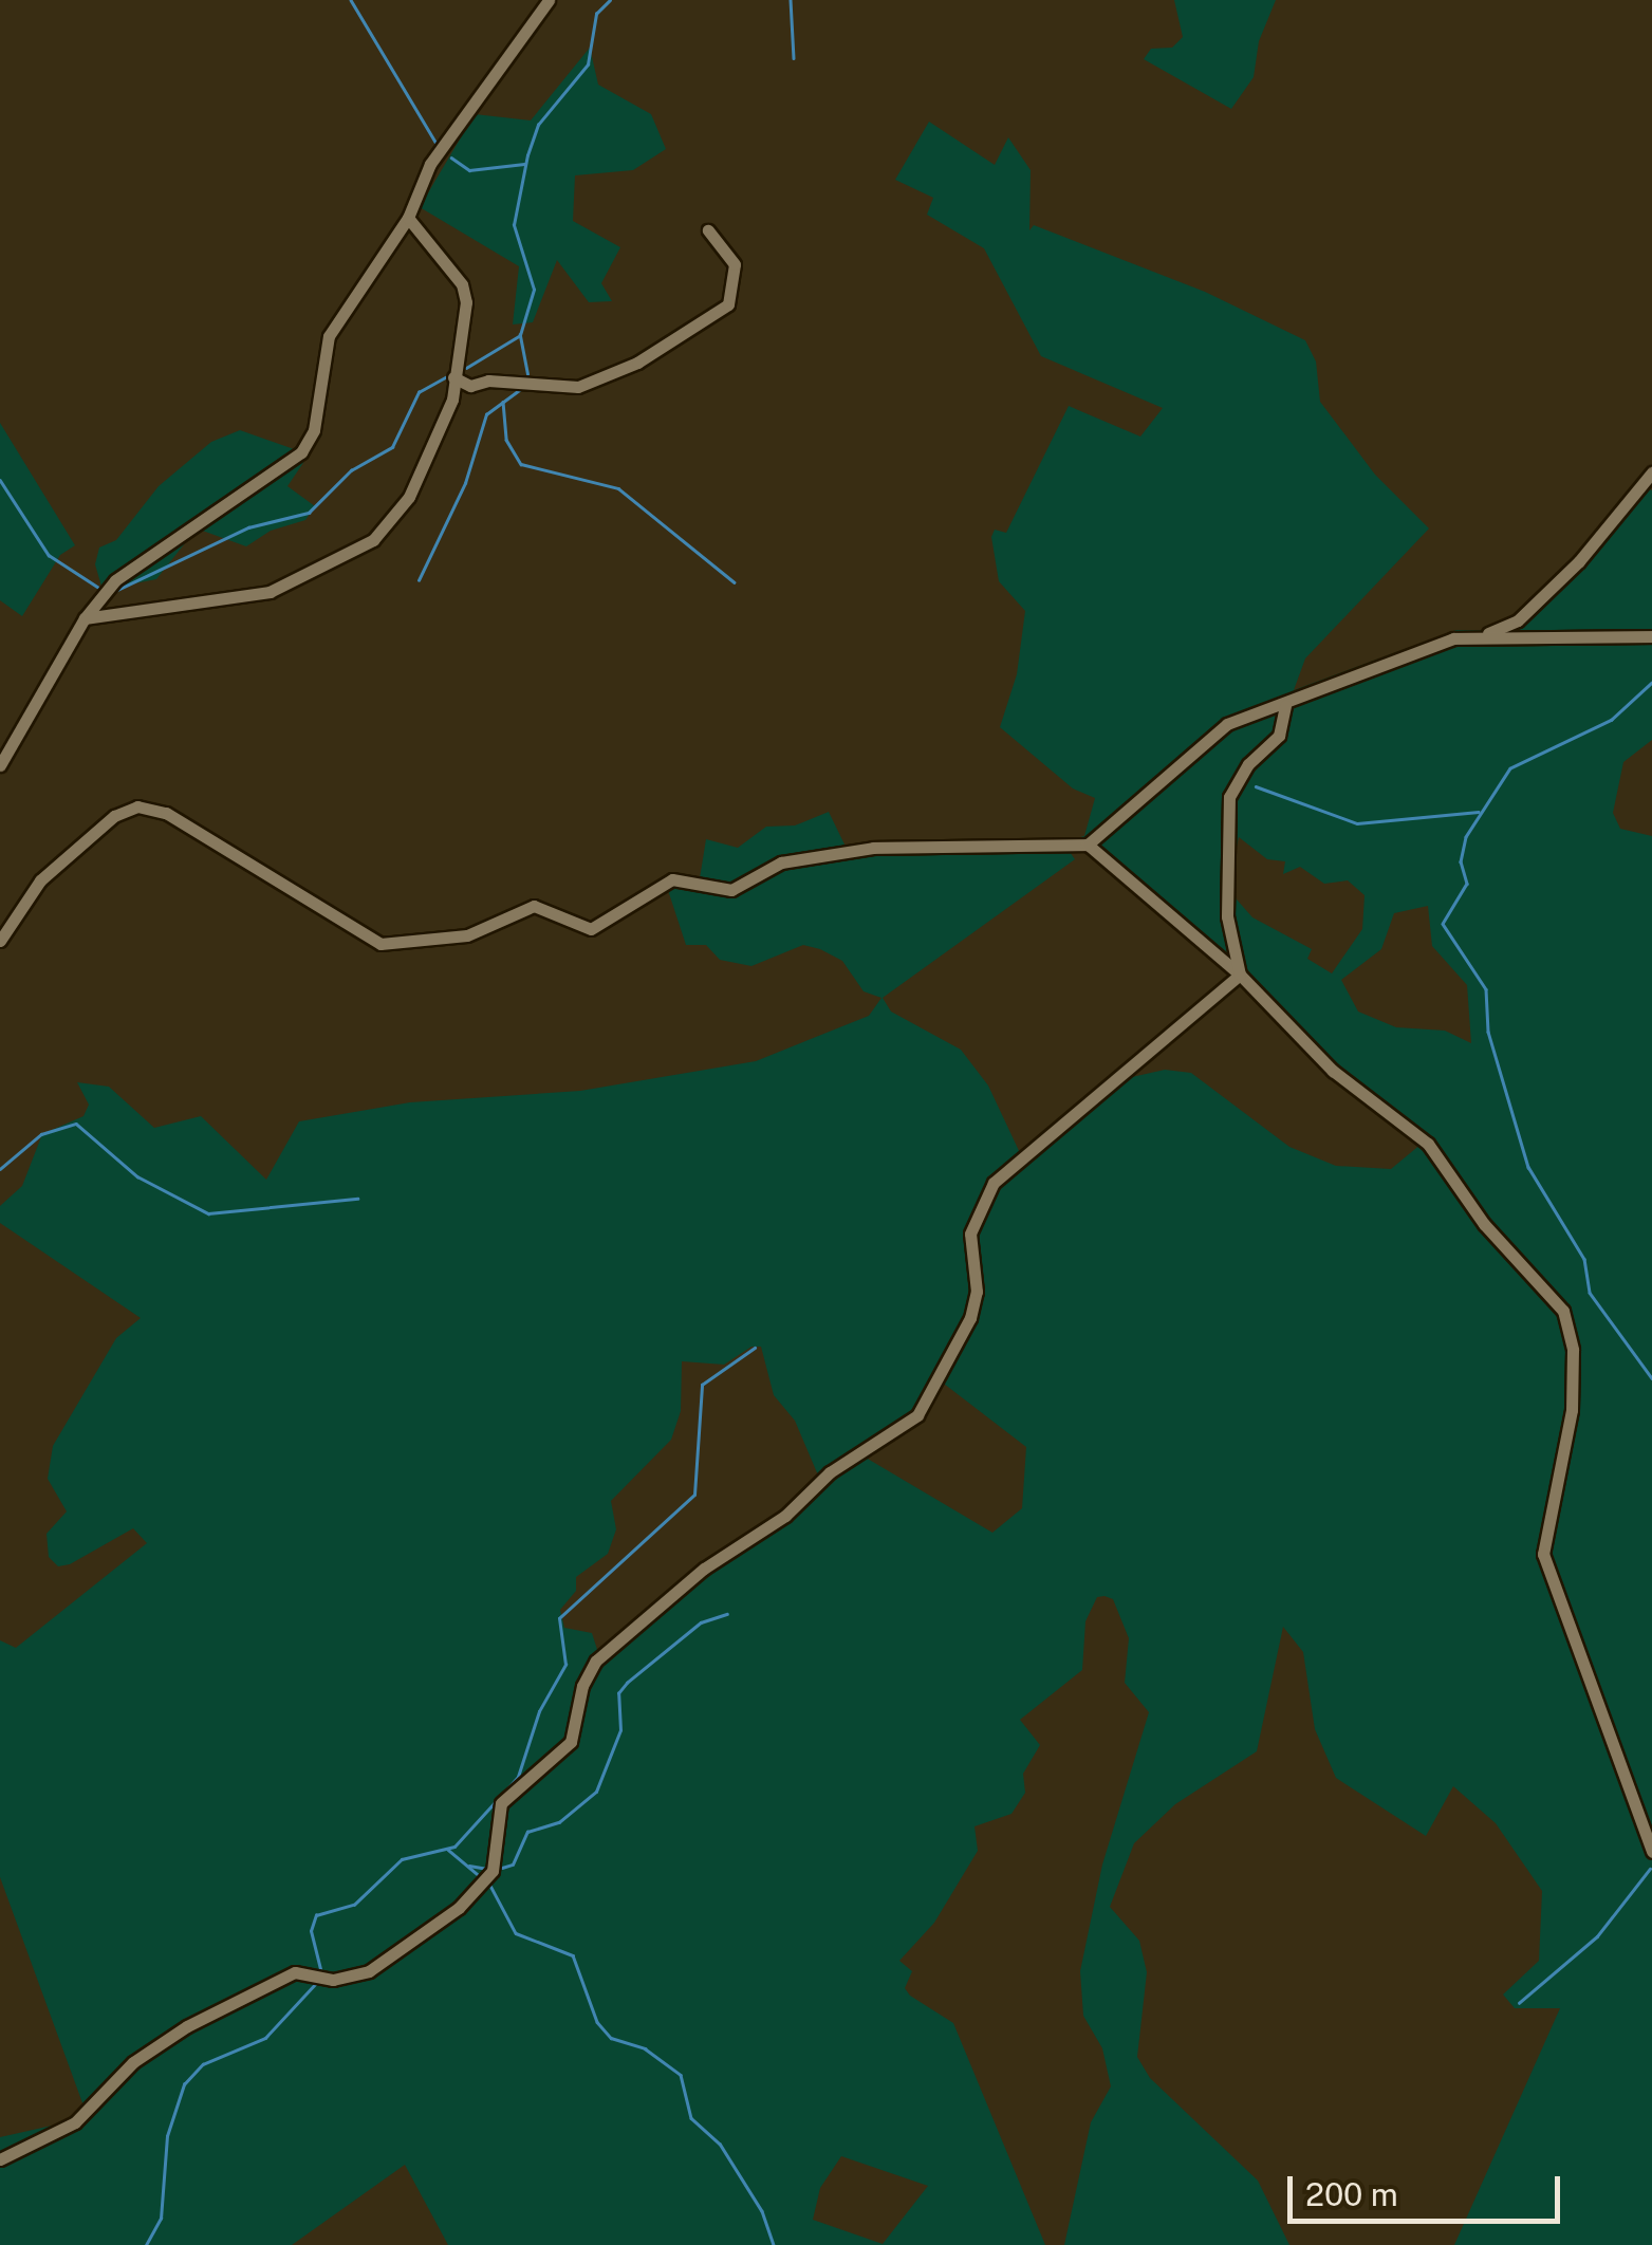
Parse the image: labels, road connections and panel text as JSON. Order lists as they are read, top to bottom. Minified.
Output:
{"scale_bar":"200 m"}
